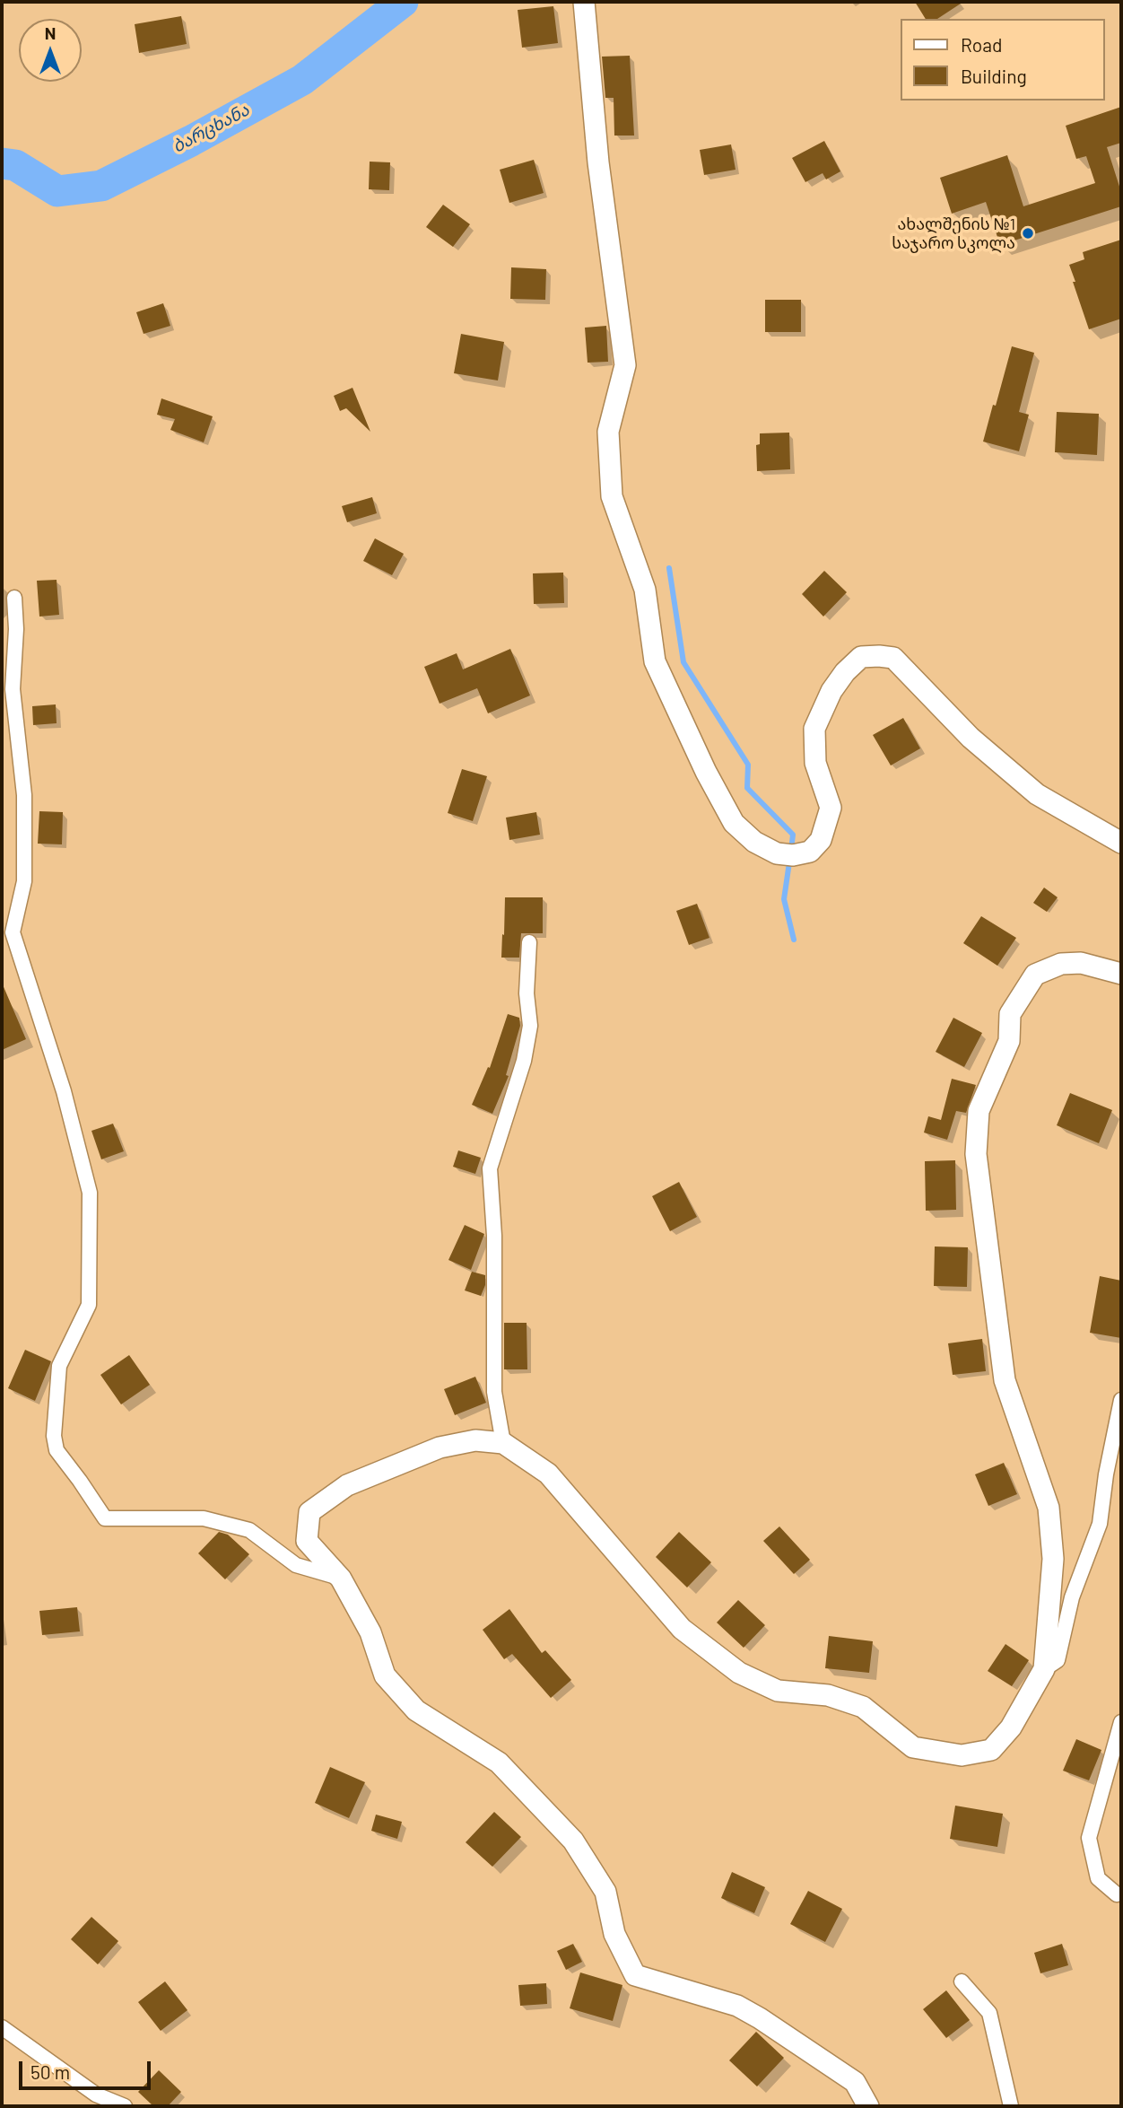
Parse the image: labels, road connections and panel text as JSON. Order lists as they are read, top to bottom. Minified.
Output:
{"water":["ბარცხანა"],"places":["ახალშენის №1 საჯარო სკოლა"],"legend":["Road","Building"],"scale_bar":"50 m","north":"top"}
